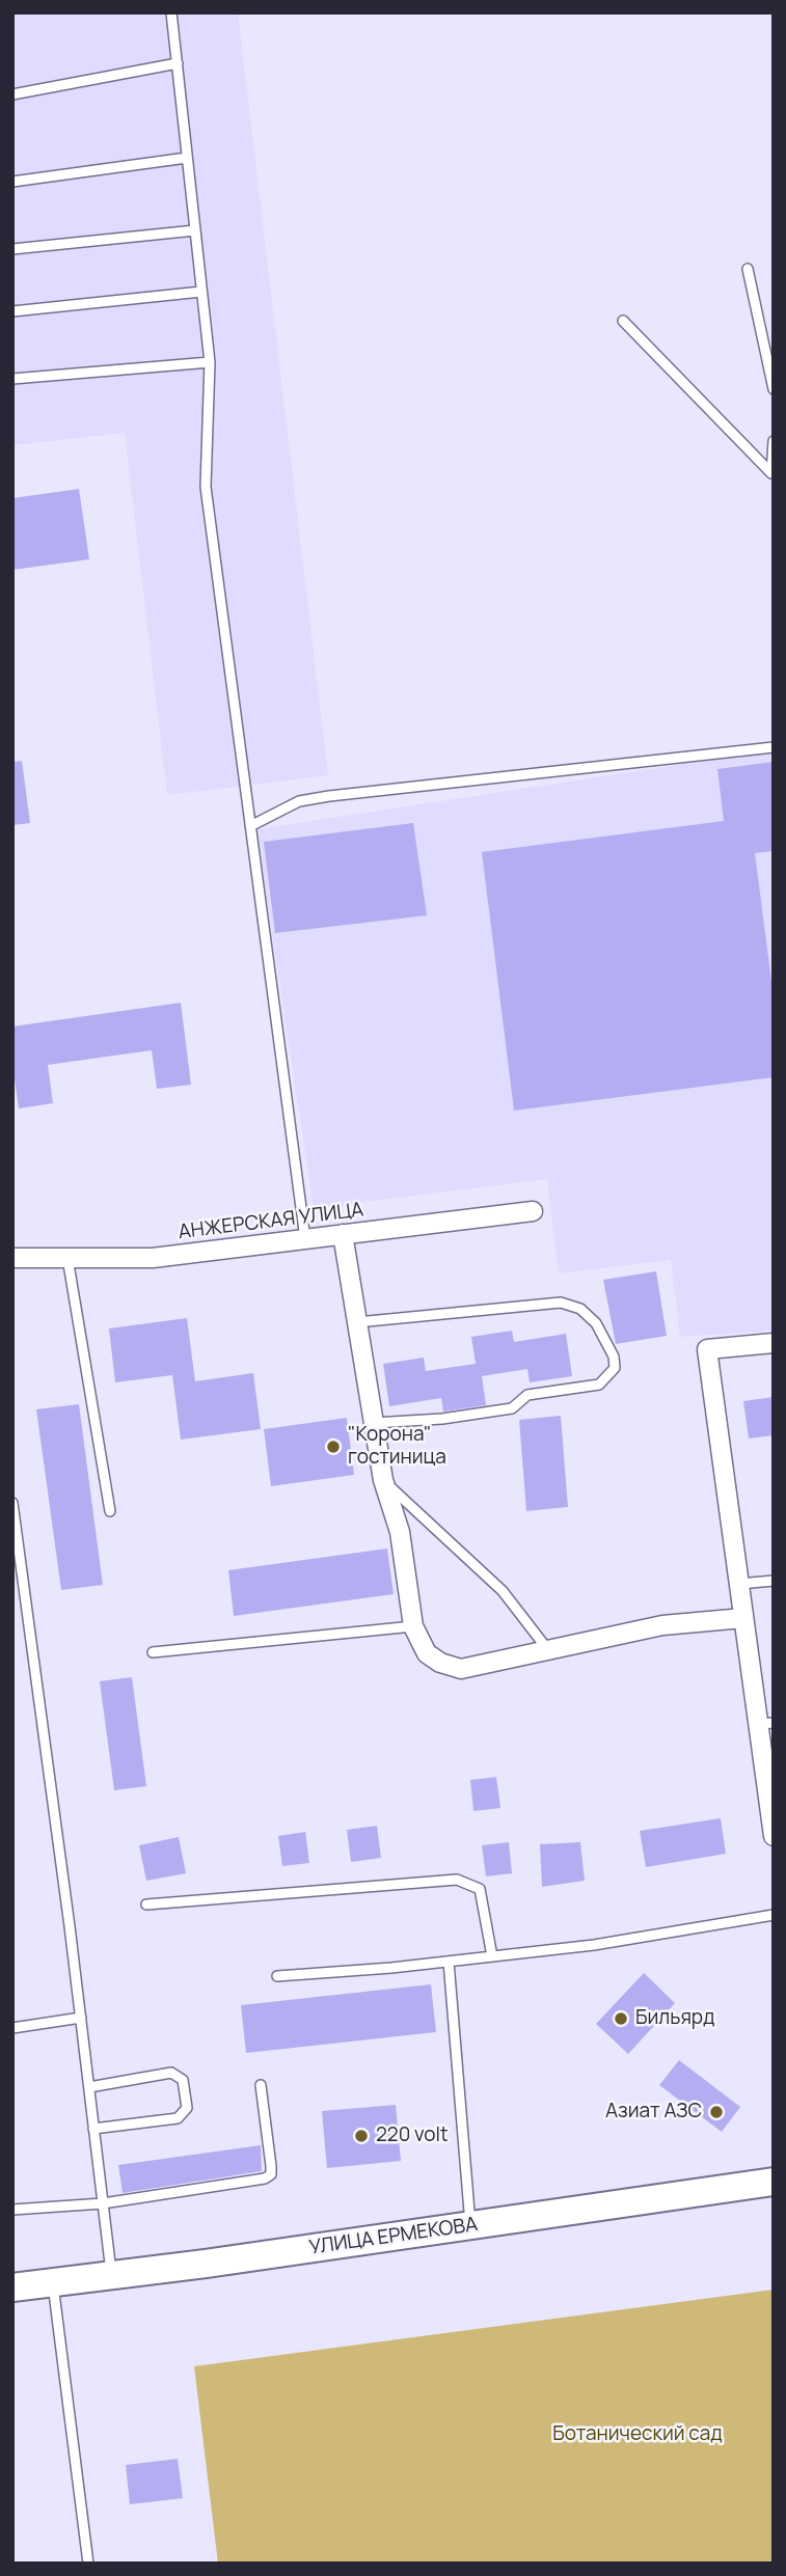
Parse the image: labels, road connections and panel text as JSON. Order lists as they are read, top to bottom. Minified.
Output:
{"streets":{"main road":["УЛИЦА ЕРМЕКОВА"],"street":["АНЖЕРСКАЯ УЛИЦА"]},"parks":["Ботанический сад"],"places":["\"Корона\" гостиница","Бильярд","Азиат АЗС","220 volt"]}
